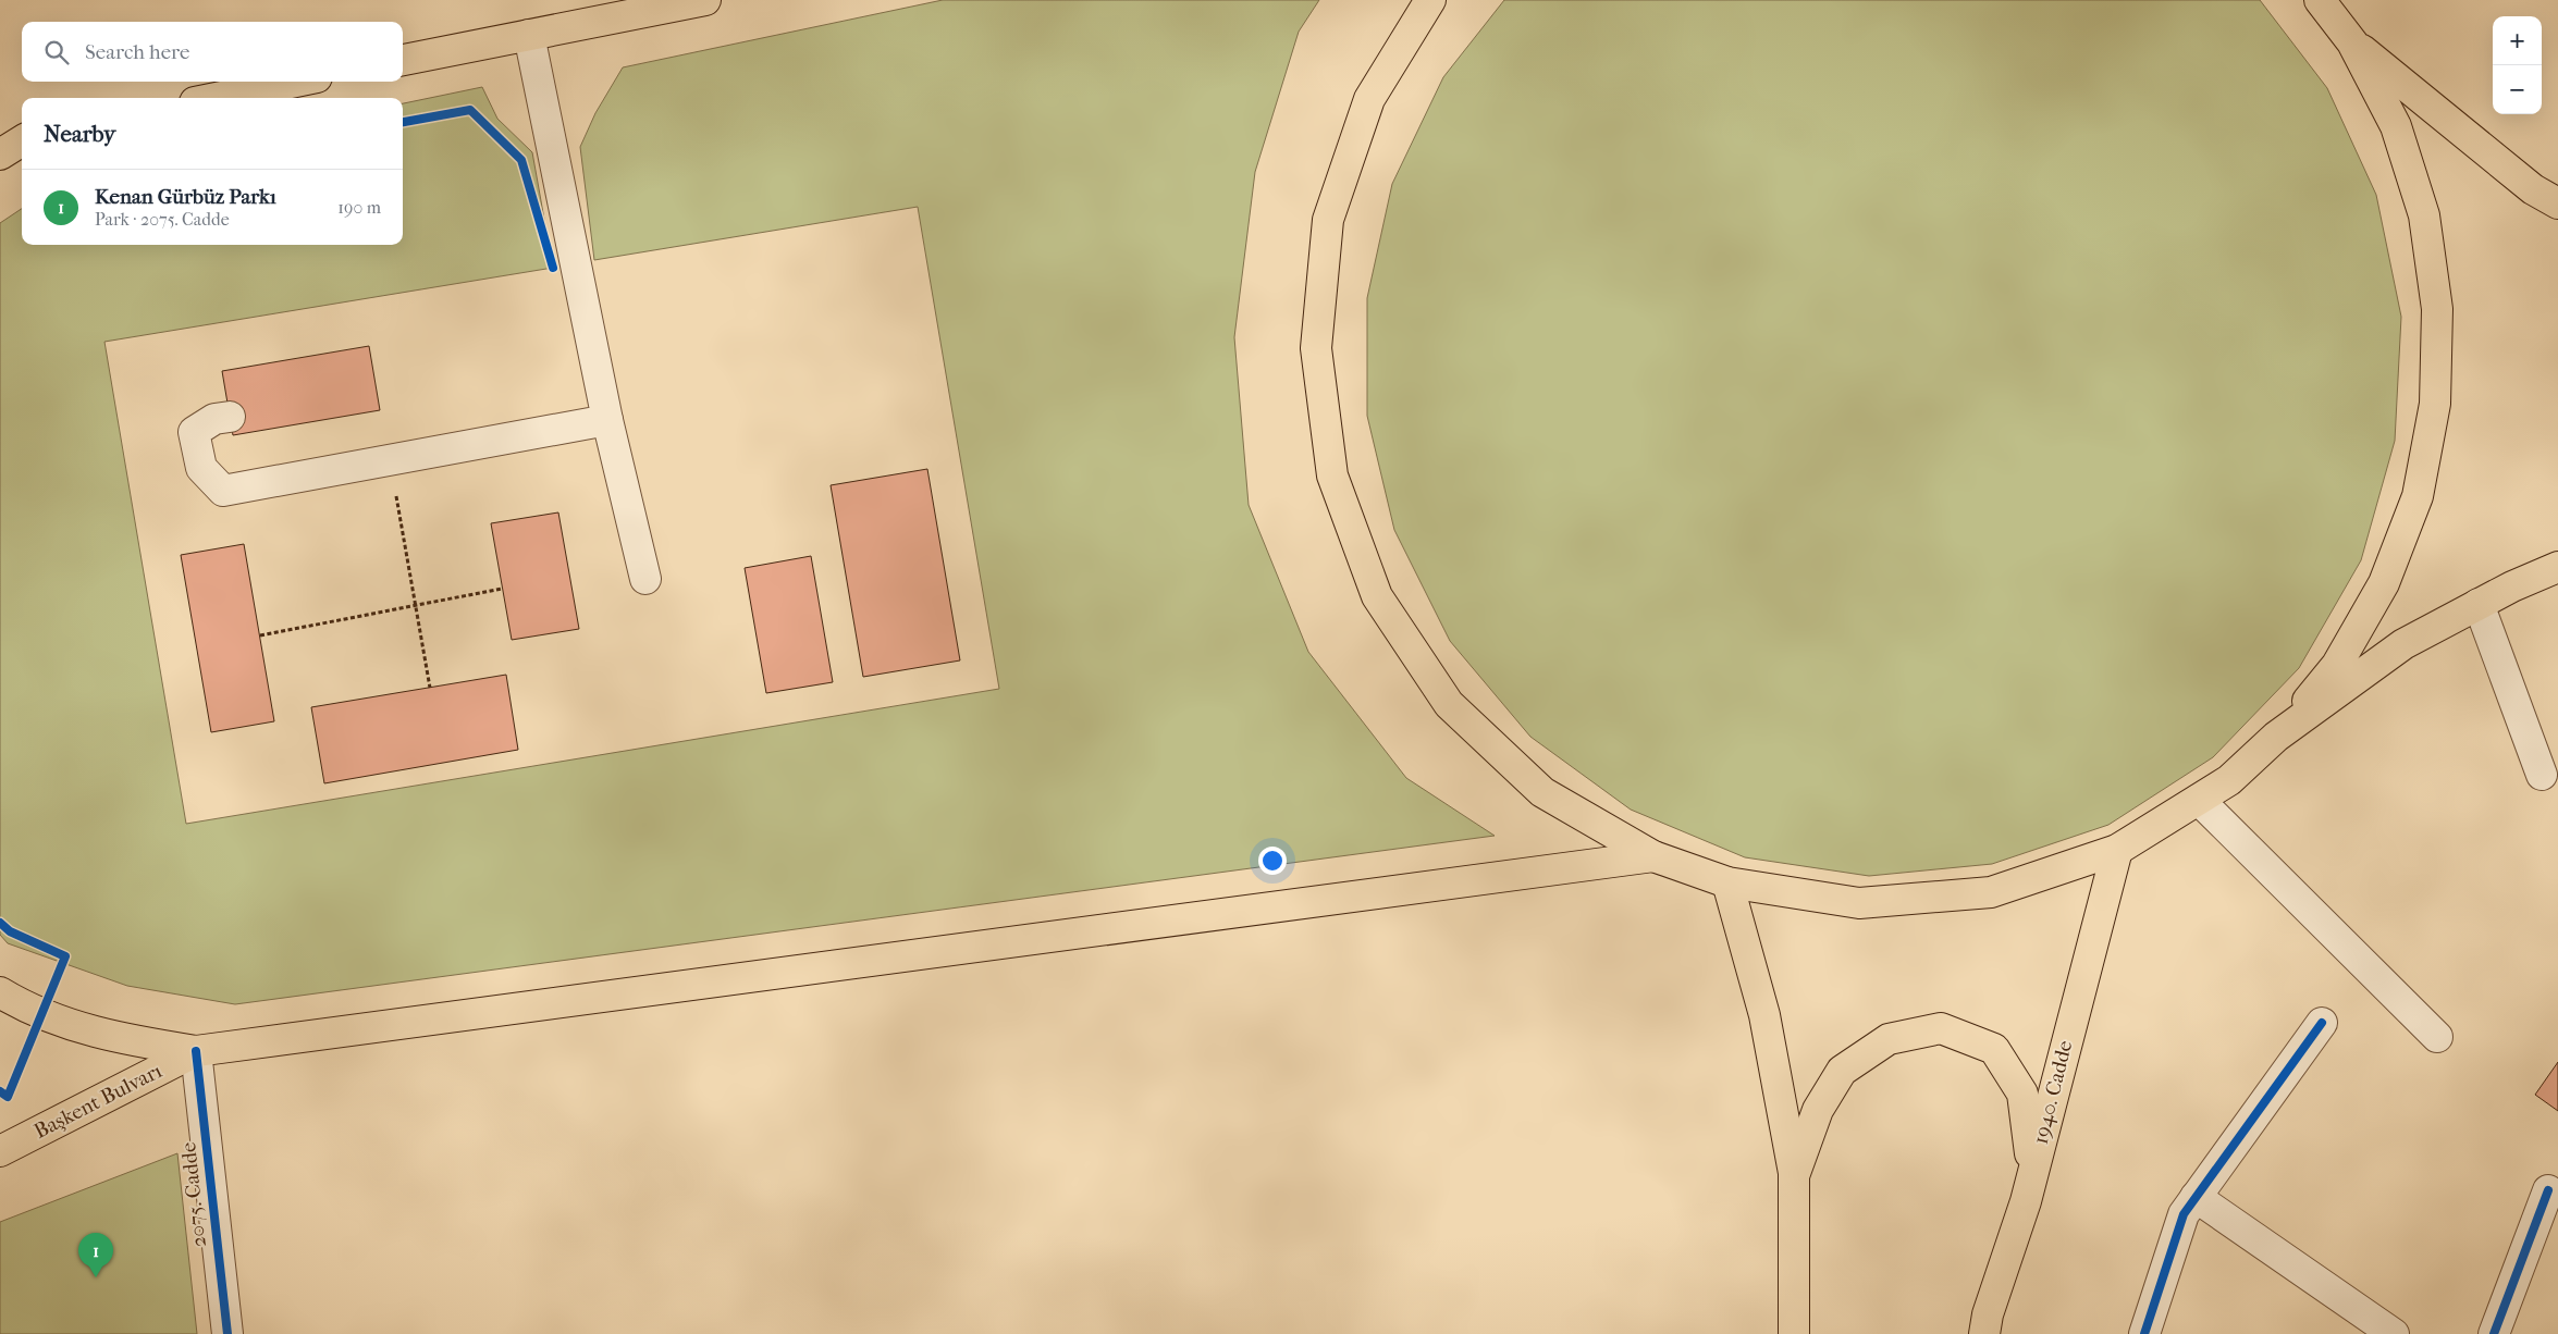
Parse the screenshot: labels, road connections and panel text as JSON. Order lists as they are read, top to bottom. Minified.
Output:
{"streets":{"main road":["1940. Cadde","Başkent Bulvarı"],"street":["2075. Cadde"]},"crossings":[["Başkent Bulvarı","2075. Cadde"]],"page":{"map_buttons":["+","−"],"search":"Search here","heading":"Nearby","list":[{"mark":"1","name":"Kenan Gürbüz Parkı","note":"Park · 2075. Cadde","value":"190 m"}],"pins":"1"}}
